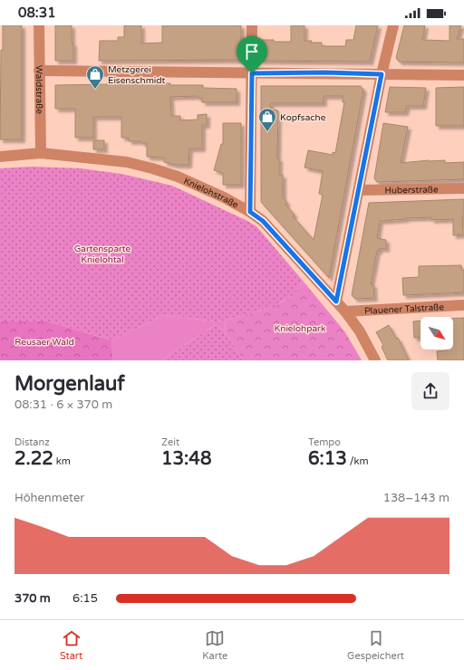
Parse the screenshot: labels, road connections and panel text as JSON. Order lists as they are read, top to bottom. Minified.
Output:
{"streets":{"street":["Waldstraße","Huberstraße","Knielohstraße","Plauener Talstraße"]},"crossings":[["Waldstraße","Knielohstraße"],["Knielohstraße","Plauener Talstraße"]],"parks":["Gartensparte Knielohtal","Knielohpark","Reusaer Wald"],"places":{"shop":["Metzgerei Eisenschmidt","Kopfsache"]},"north":"bottom right","page":{"status":"08:31","heading":["Morgenlauf","08:31 · 6 × 370 m"],"stats":[["Distanz","2.22 km"],["Zeit","13:48"],["Tempo","6:13 /km"]],"chart":["Höhenmeter","138–143 m"],"list":[{"name":"370 m","note":"6:15"}],"tabs":["Start","Karte","Gespeichert"]}}
